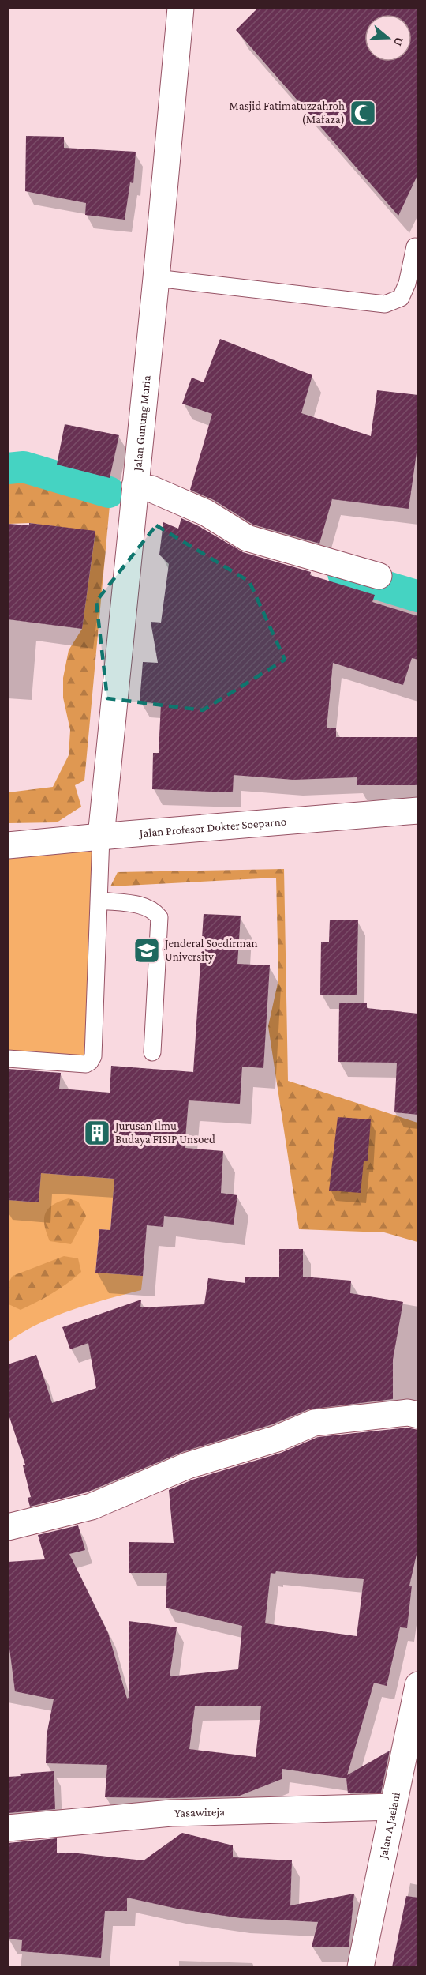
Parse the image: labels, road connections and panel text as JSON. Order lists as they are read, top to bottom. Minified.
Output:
{"streets":{"street":["Jalan Gunung Muria","Jalan Profesor Dokter Soeparno","Yasawireja","Jalan A Jaelani"]},"crossings":[["Jalan Gunung Muria","Jalan Profesor Dokter Soeparno"],["Yasawireja","Jalan A Jaelani"]],"places":{"mosque":["Masjid Fatimatuzzahroh (Mafaza)"],"school or university":["Jenderal Soedirman University"],"building":["Jurusan Ilmu Budaya FISIP Unsoed"]},"north":"right"}
